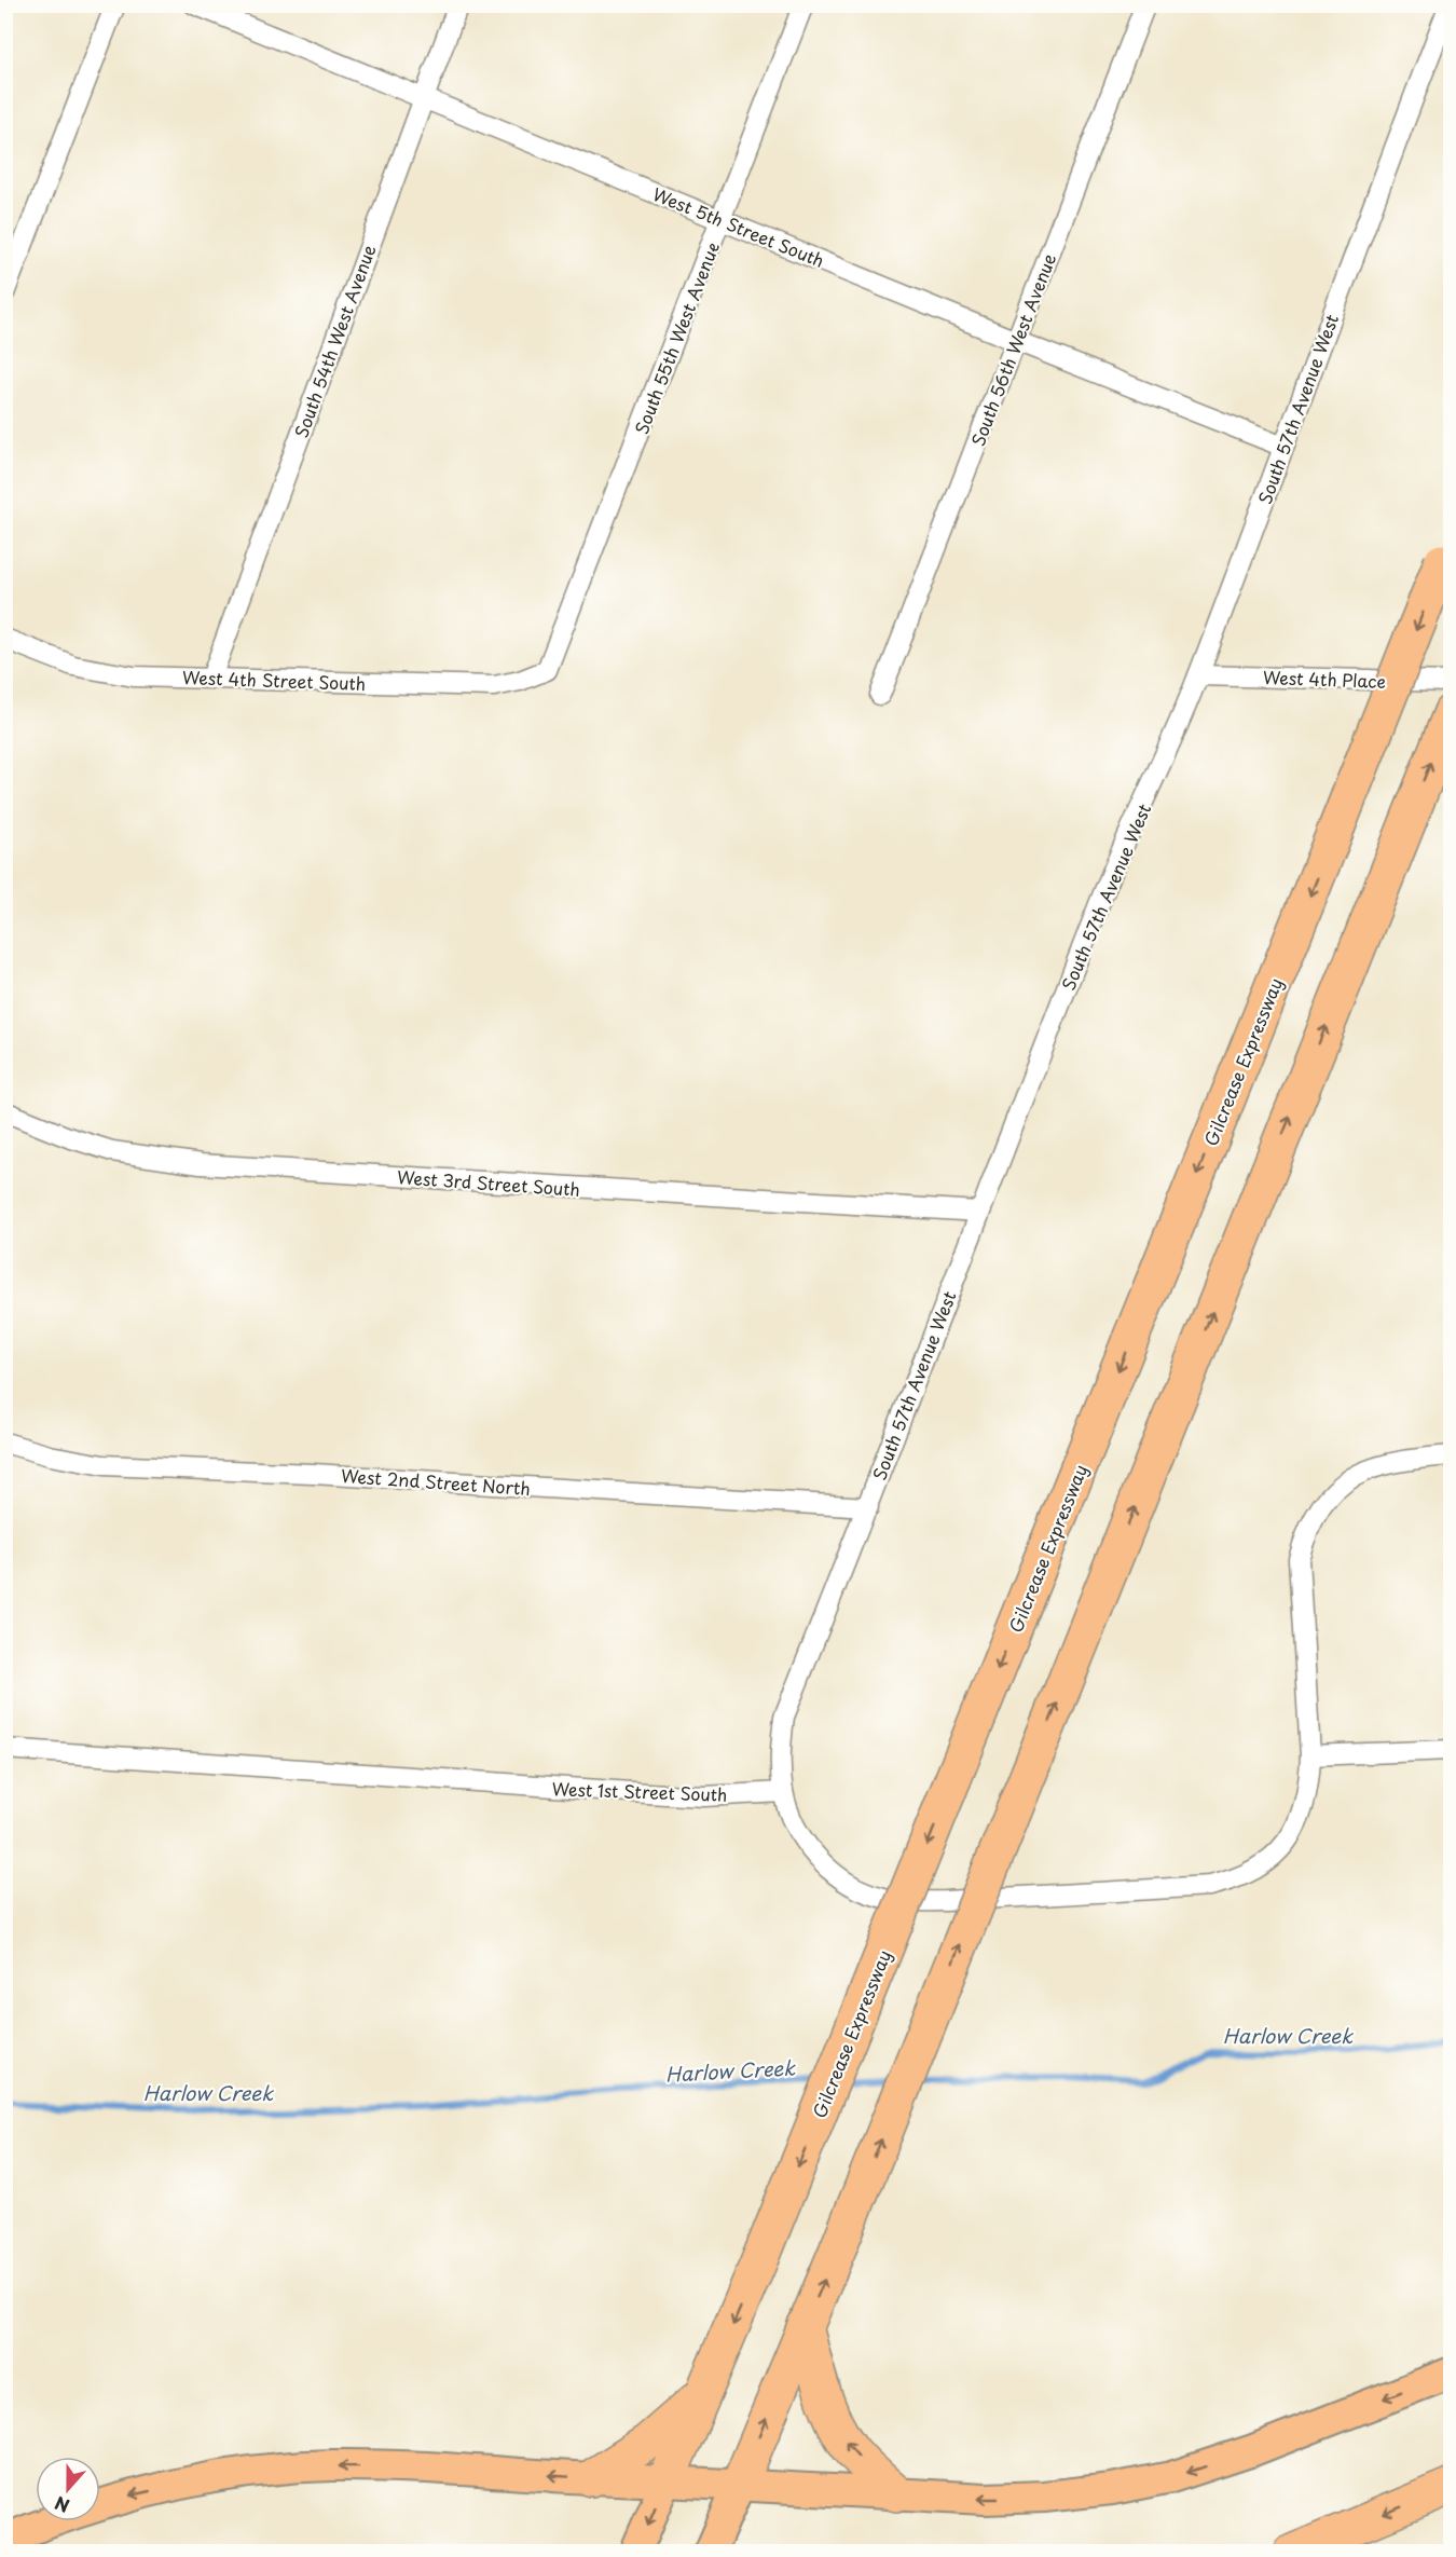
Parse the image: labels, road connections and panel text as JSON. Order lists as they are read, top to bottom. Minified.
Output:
{"streets":{"highway":["Gilcrease Expressway"],"street":["West 5th Street South","South 55th West Avenue","South 54th West Avenue","South 56th West Avenue","South 57th Avenue West","West 4th Place","West 4th Street South","West 3rd Street South","West 2nd Street North","West 1st Street South"]},"crossings":[["West 5th Street South","South 55th West Avenue"],["West 5th Street South","South 54th West Avenue"],["West 5th Street South","South 56th West Avenue"],["West 5th Street South","South 57th Avenue West"],["South 55th West Avenue","West 4th Street South"],["South 54th West Avenue","West 4th Street South"],["South 57th Avenue West","West 4th Place"],["South 57th Avenue West","West 3rd Street South"],["South 57th Avenue West","West 2nd Street North"],["South 57th Avenue West","West 1st Street South"]],"water":["Harlow Creek"],"north":"bottom"}
